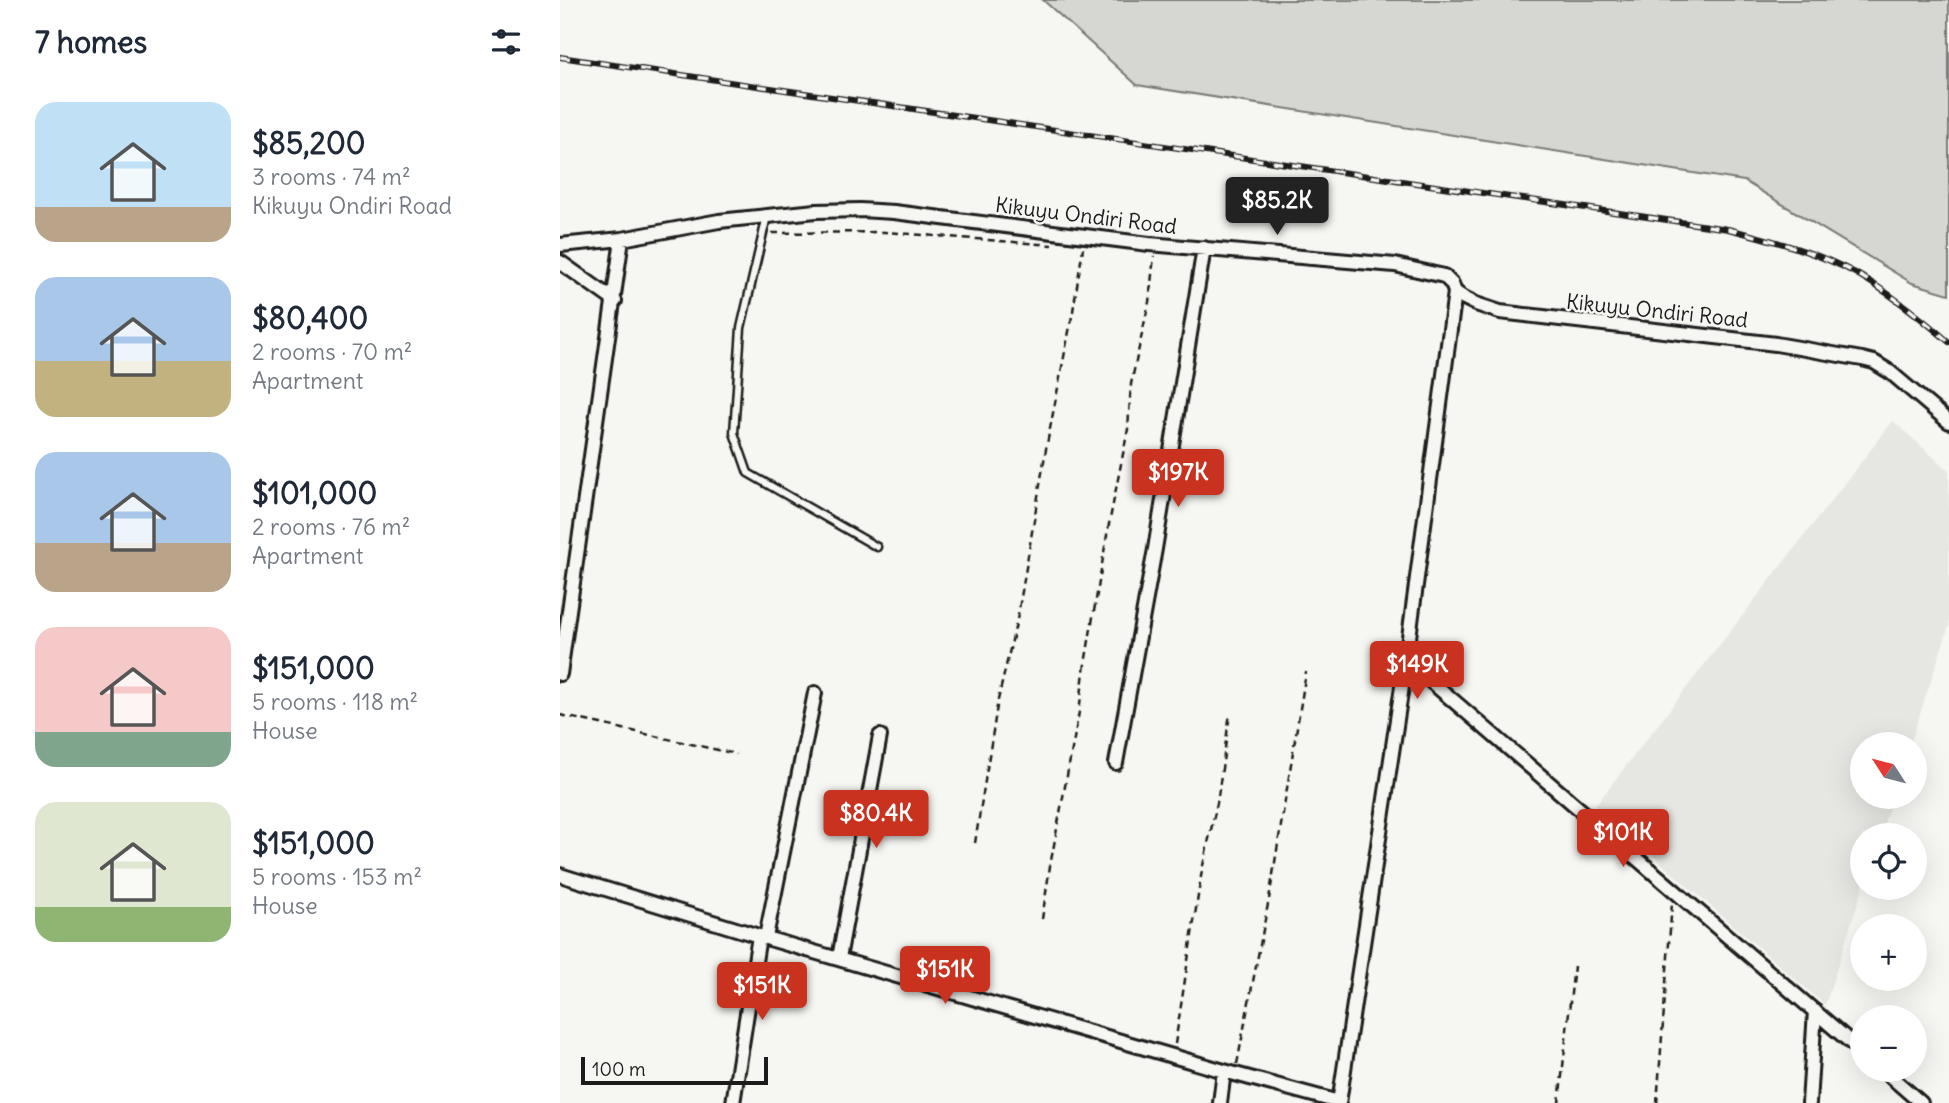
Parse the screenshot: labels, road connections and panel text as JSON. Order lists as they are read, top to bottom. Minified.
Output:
{"streets":{"street":["Kikuyu Ondiri Road"]},"scale_bar":"100 m","north":"top left","page":{"heading":"7 homes","list":[{"name":"$85,200","note":"3 rooms · 74 m² · Kikuyu Ondiri Road"},{"name":"$80,400","note":"2 rooms · 70 m² · Apartment"},{"name":"$101,000","note":"2 rooms · 76 m² · Apartment"},{"name":"$151,000","note":"5 rooms · 118 m² · House"},{"name":"$151,000","note":"5 rooms · 153 m² · House"}],"price":["$85.2K","$197K","$149K","$80.4K","$101K","$151K","$151K"],"map_buttons":["+","−"],"scale":"100 m"}}
